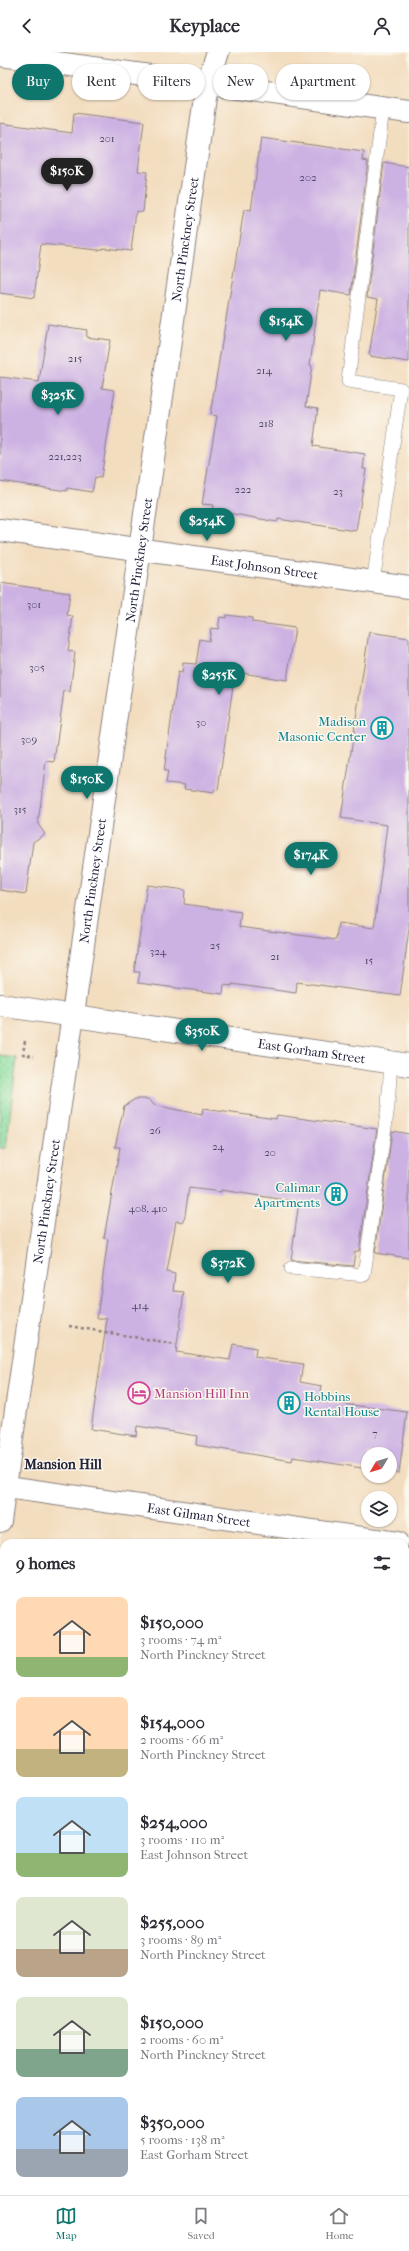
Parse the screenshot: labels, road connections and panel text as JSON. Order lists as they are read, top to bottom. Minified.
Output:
{"streets":{"street":["North Pinckney Street","East Johnson Street","East Gorham Street","East Gilman Street"]},"crossings":[["North Pinckney Street","East Johnson Street"],["North Pinckney Street","East Gorham Street"],["North Pinckney Street","East Gilman Street"]],"districts":["Mansion Hill"],"places":{"building":["Madison Masonic Center","Calimar Apartments","Hobbins Rental House"],"hotel":["Mansion Hill Inn"]},"house_numbers":["201","202","215","214","218","221,223","222","23","301","305","30","309","315","25","324","21","15","26","24","20","408, 410","414","7"],"north":"bottom left","page":{"header":"Keyplace","chip":["Buy","Rent","Filters","New","Apartment"],"price":["$150K","$154K","$325K","$254K","$255K","$150K","$174K","$350K","$372K"],"heading":"9 homes","list":[{"name":"$150,000","note":"3 rooms · 74 m² · North Pinckney Street"},{"name":"$154,000","note":"2 rooms · 66 m² · North Pinckney Street"},{"name":"$254,000","note":"3 rooms · 110 m² · East Johnson Street"},{"name":"$255,000","note":"3 rooms · 89 m² · North Pinckney Street"},{"name":"$150,000","note":"2 rooms · 60 m² · North Pinckney Street"},{"name":"$350,000","note":"5 rooms · 138 m² · East Gorham Street"}],"tabs":["Map","Saved","Home"]}}
